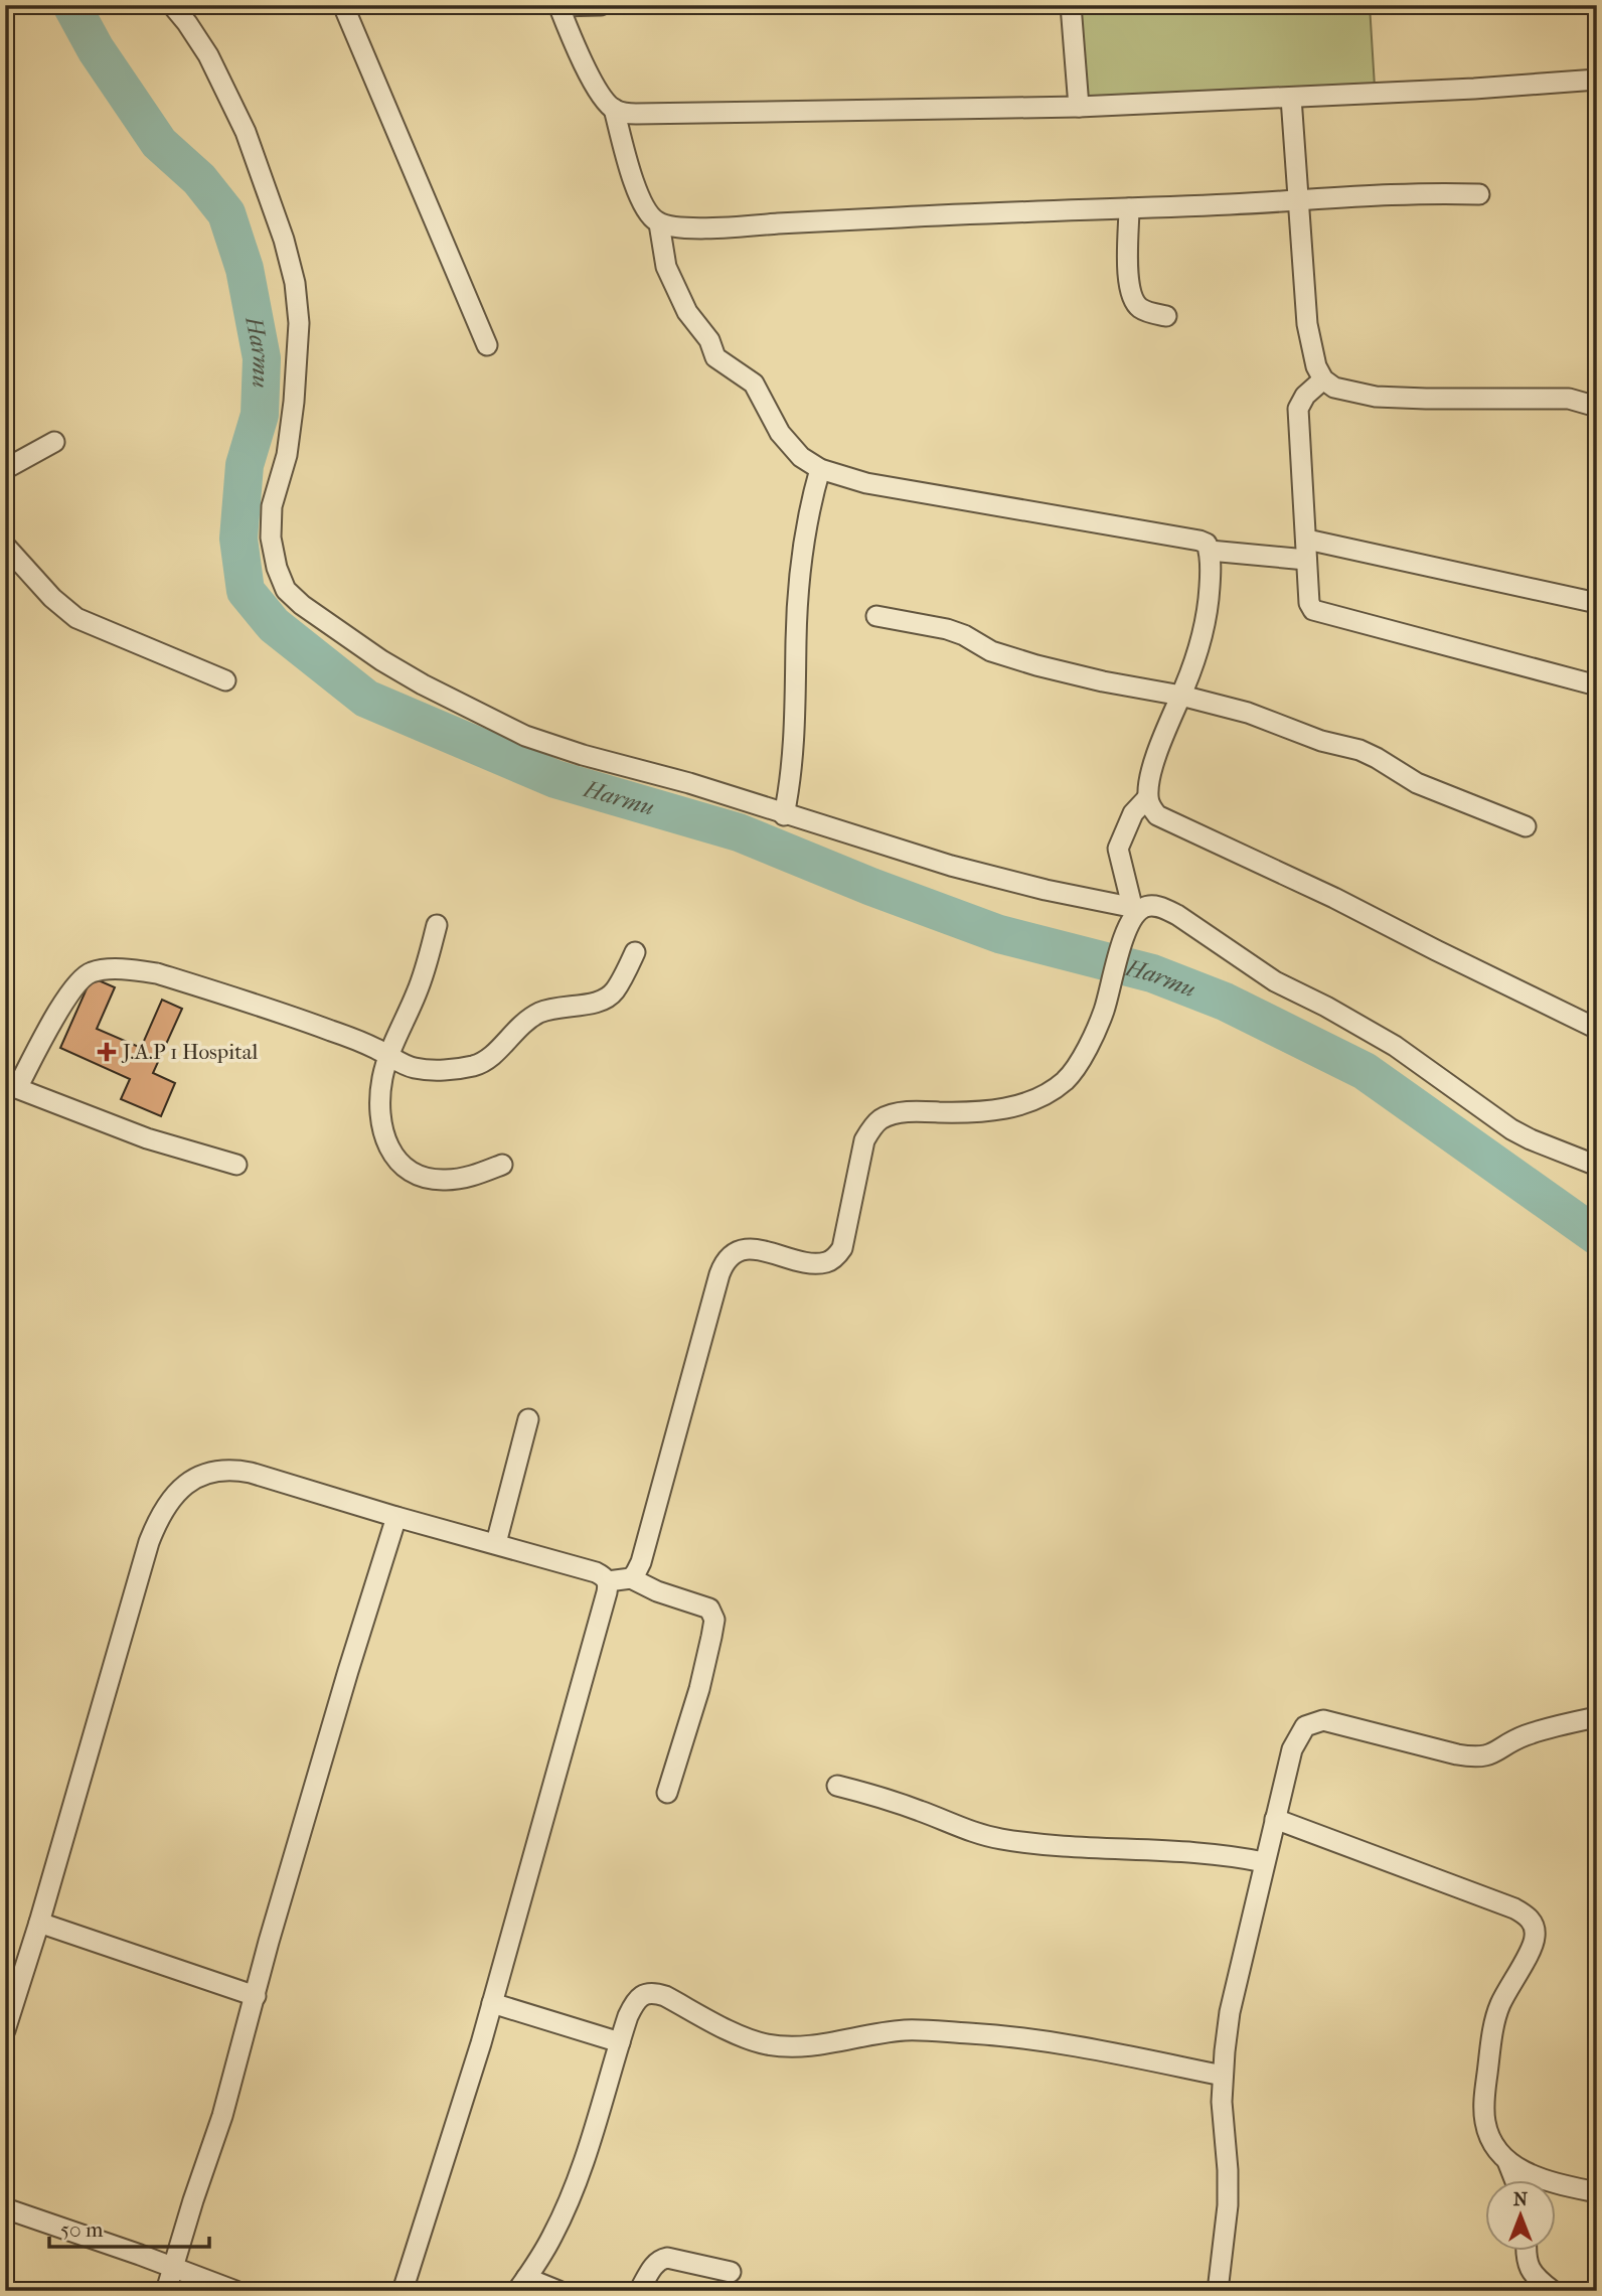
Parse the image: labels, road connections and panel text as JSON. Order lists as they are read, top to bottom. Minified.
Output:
{"water":["Harmu"],"places":{"health":["J.A.P 1 Hospital"]},"scale_bar":"50 m","north":"top"}
